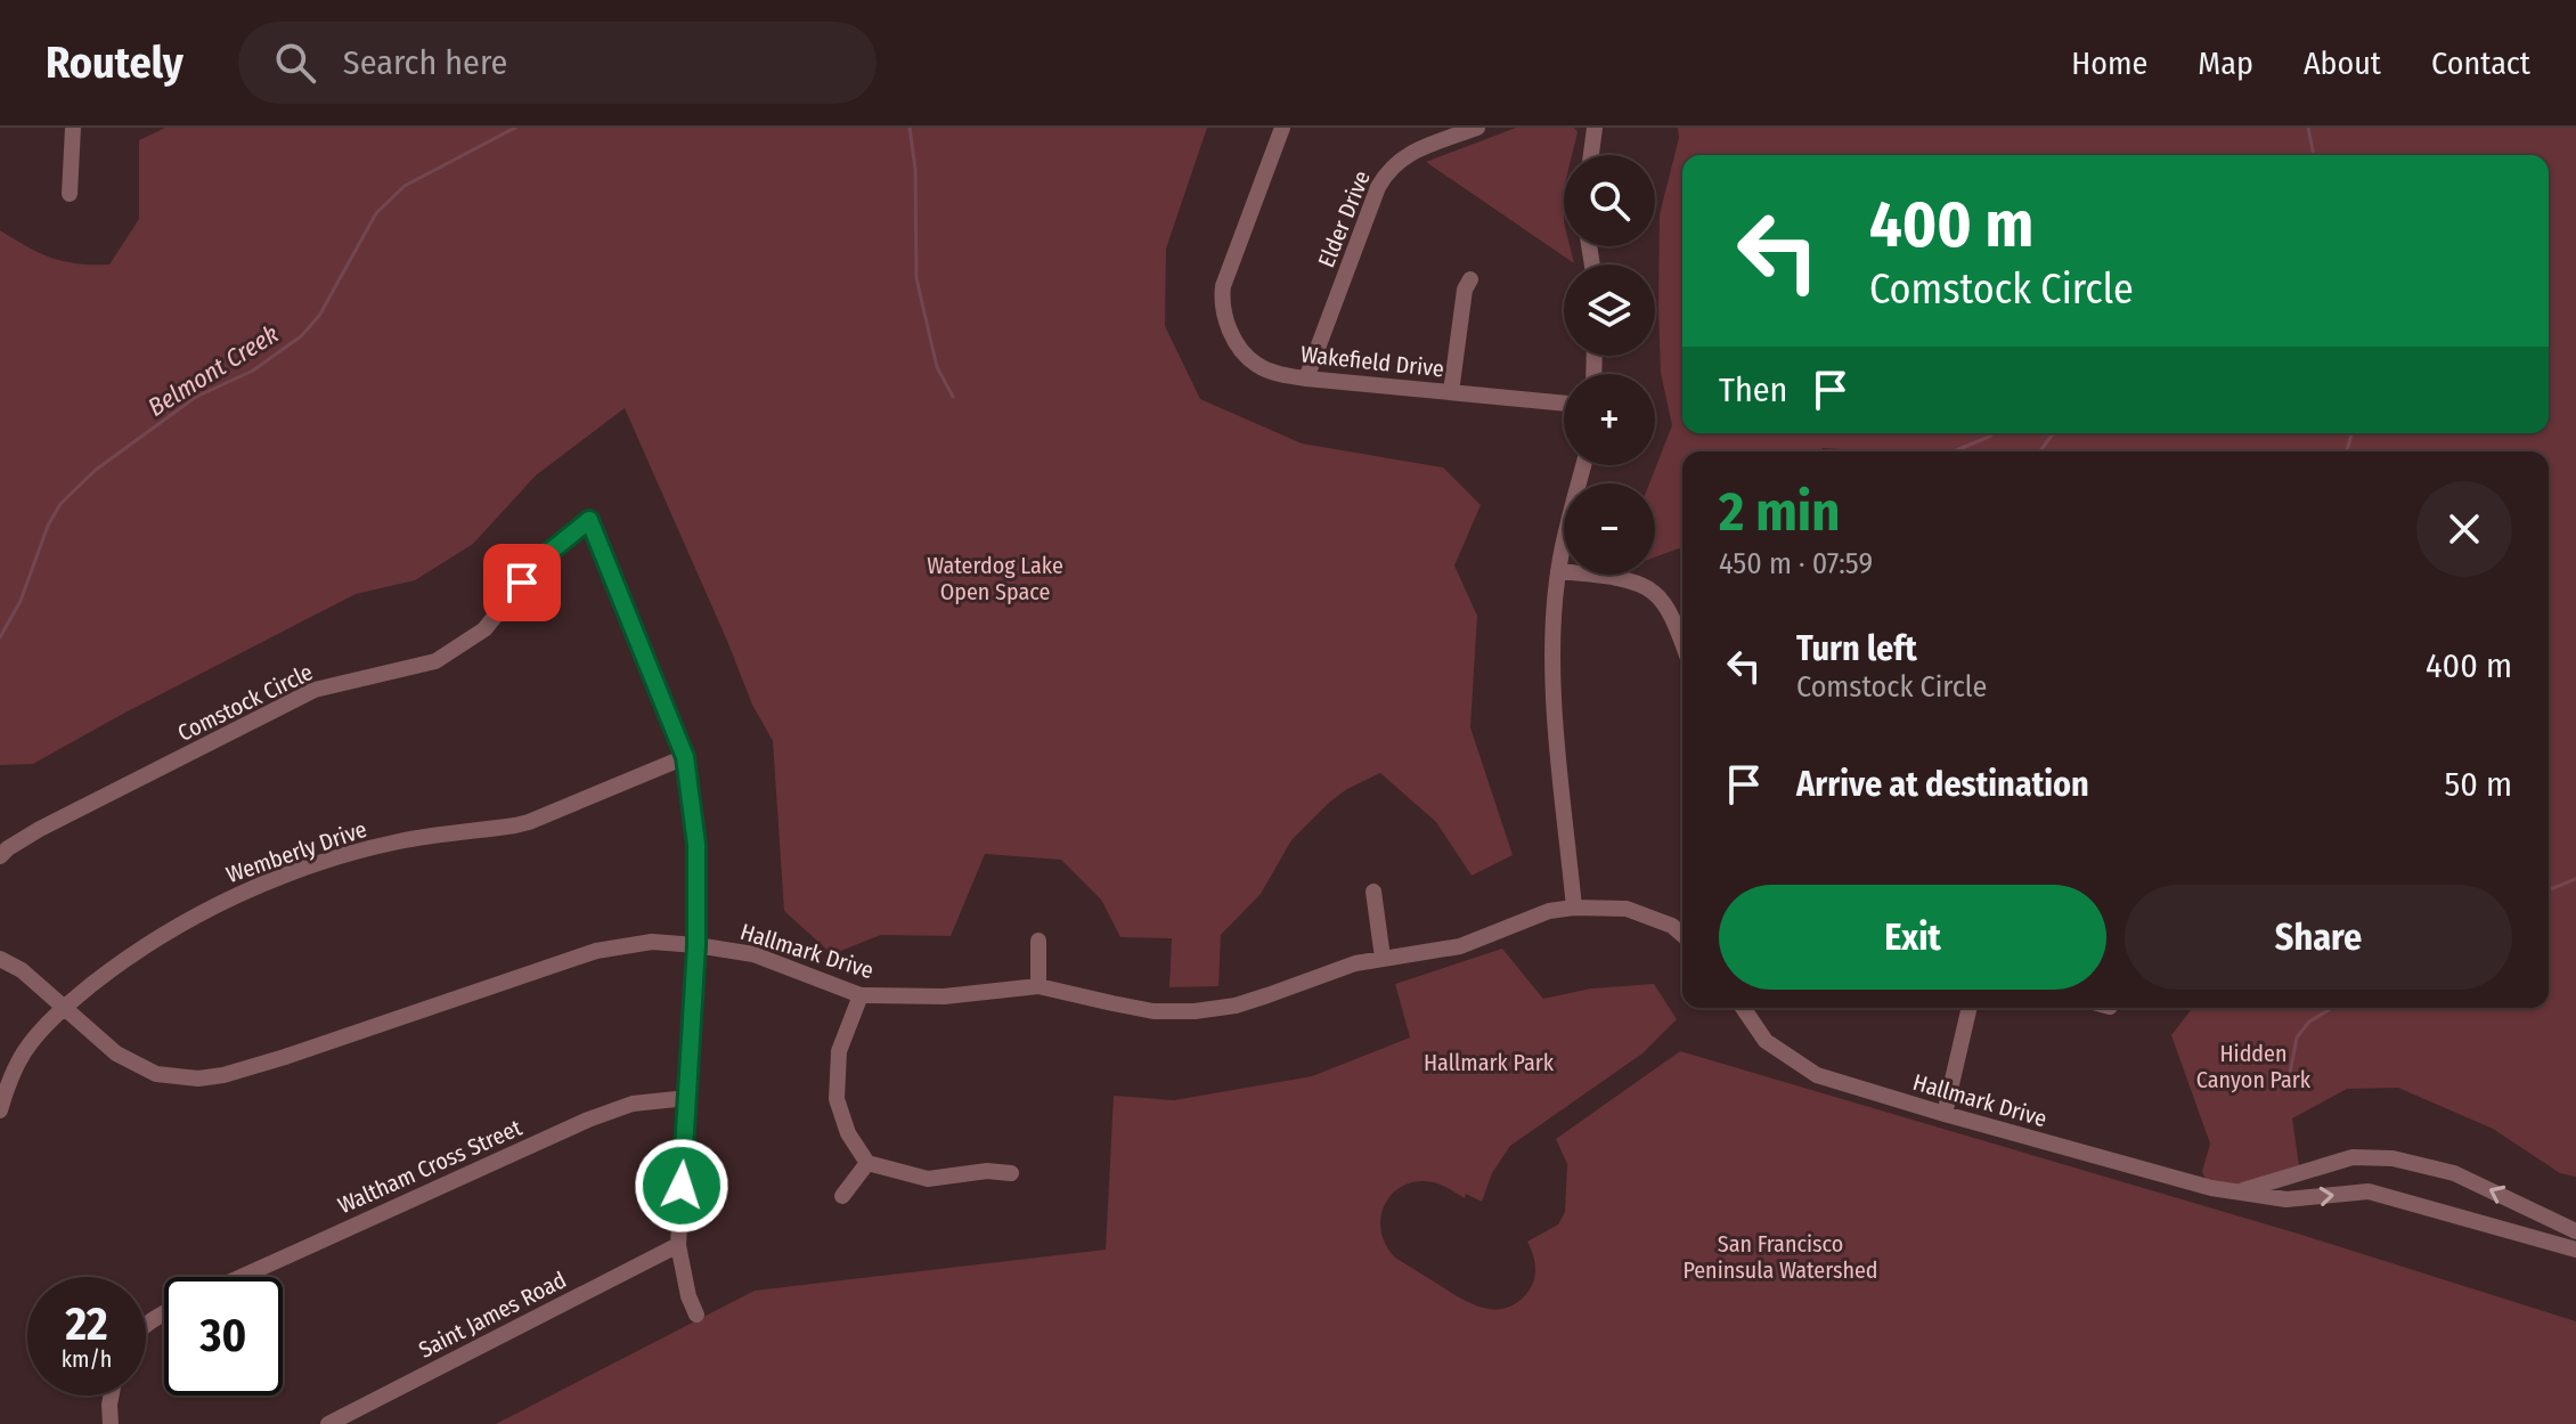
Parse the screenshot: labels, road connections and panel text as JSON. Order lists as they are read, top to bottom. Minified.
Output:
{"streets":{"street":["Elder Drive","Wakefield Drive","Comstock Circle","Wemberly Drive","Hallmark Drive","Waltham Cross Street","Saint James Road"]},"crossings":[["Elder Drive","Wakefield Drive"],["Comstock Circle","Wemberly Drive"],["Comstock Circle","Hallmark Drive"],["Comstock Circle","Waltham Cross Street"],["Comstock Circle","Saint James Road"],["Wemberly Drive","Hallmark Drive"]],"water":["Belmont Creek"],"parks":["Waterdog Lake Open Space","Hidden Canyon Park","Hallmark Park","San Francisco Peninsula Watershed"],"page":{"header":"Routely","search":"Search here","nav":["Home","Map","About","Contact"],"map_buttons":["+","−"],"turn":["400 m","Comstock Circle"],"then":"Then","heading":["2 min","450 m · 07:59"],"list":[{"name":"Turn left","note":"Comstock Circle","value":"400 m"},{"name":"Arrive at destination","value":"50 m"}],"buttons":["Exit","Share"],"speed":"22 km/h","limit":"30"}}
